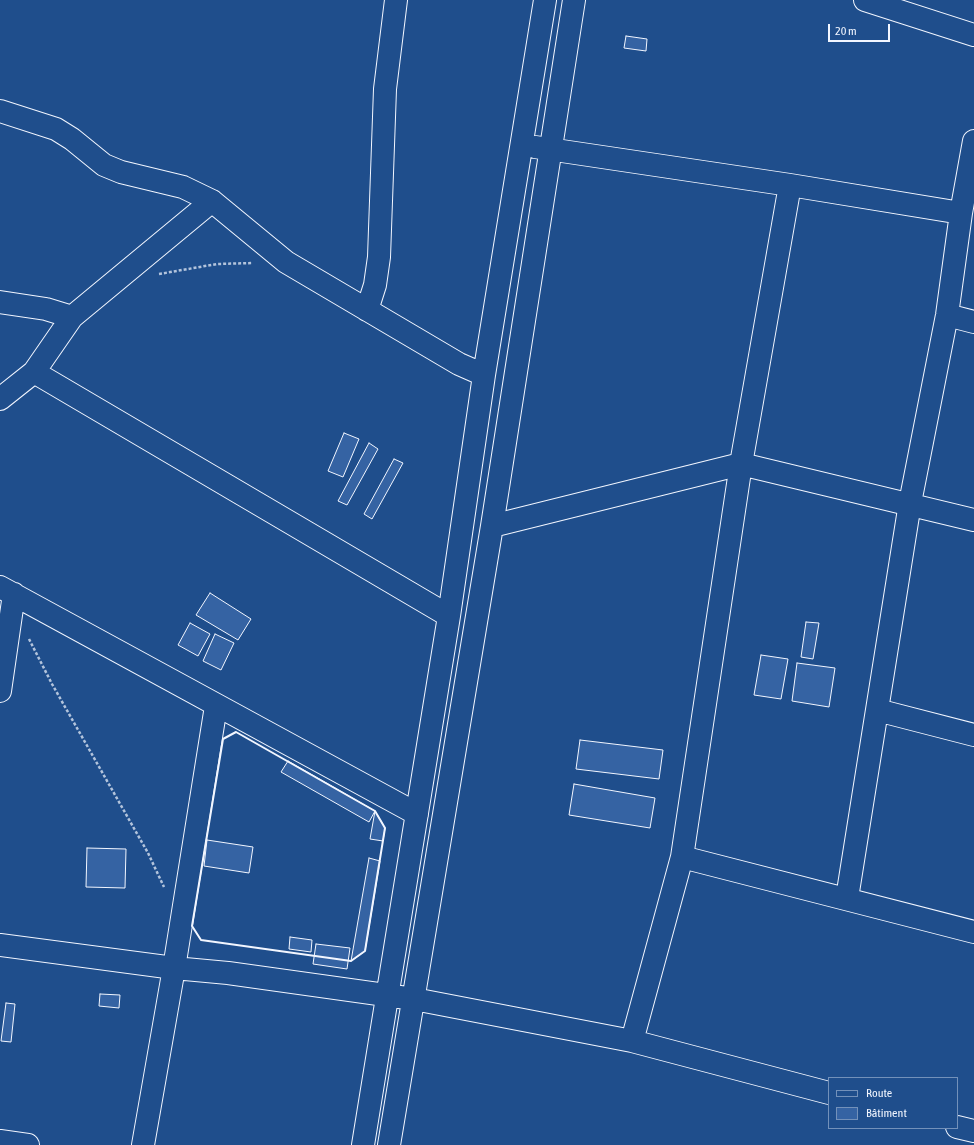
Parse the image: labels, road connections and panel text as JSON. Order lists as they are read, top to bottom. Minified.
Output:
{"legend":["Route","Bâtiment"],"scale_bar":"20 m"}
